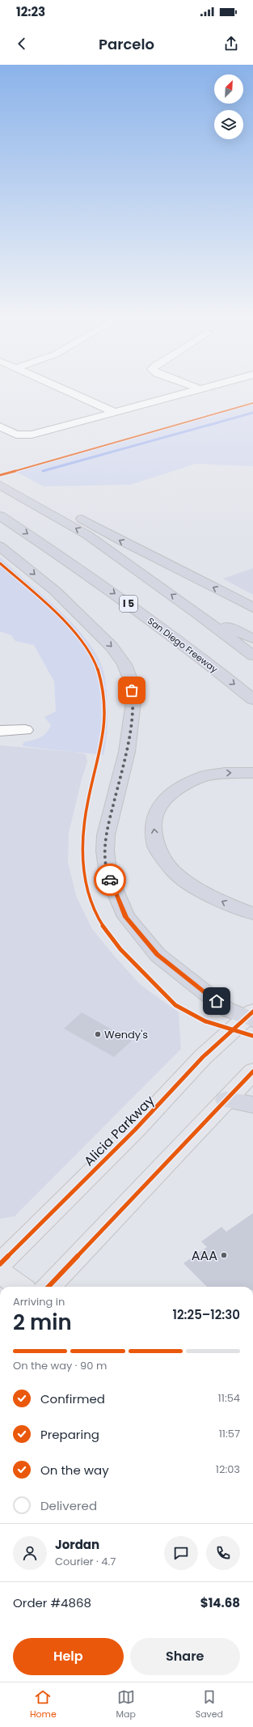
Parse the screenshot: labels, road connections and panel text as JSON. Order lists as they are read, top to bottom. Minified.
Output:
{"streets":{"highway":["I 5","San Diego Freeway"],"main road":["Alicia Parkway"]},"places":["Wendy's","AAA"],"north":"top right","page":{"status":"12:23","header":"Parcelo","heading":["2 min","Arriving in","12:25–12:30"],"panel":["Jordan","Courier · 4.7","Order #4868","$14.68"],"bar":"On the way · 90 m","list":[["Confirmed","11:54"],["Preparing","11:57"],["On the way","12:03"],"Delivered"],"buttons":["Help","Share"],"tabs":["Home","Map","Saved"]}}
